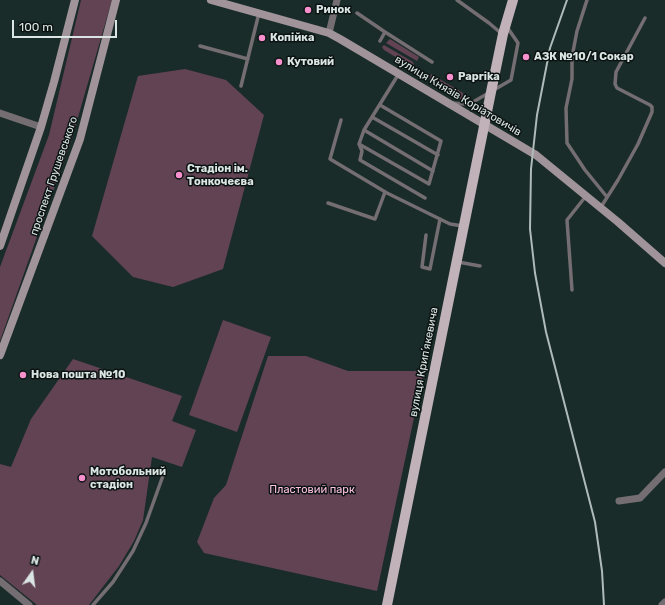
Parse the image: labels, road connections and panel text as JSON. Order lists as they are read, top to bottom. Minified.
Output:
{"streets":{"main road":["вулиця Князів Коріатовичів","проспект Грушевського","вулиця Крипʼякевича"]},"crossings":[["вулиця Князів Коріатовичів","вулиця Крипʼякевича"]],"parks":["Пластовий парк"],"places":["Ринок","Копійка","АЗК №10/1 Сокар","Кутовий","Paprika","Стадіон ім. Тонкочеєва","Нова пошта №10","Мотобольний стадіон"],"scale_bar":"100 m","north":"top"}
